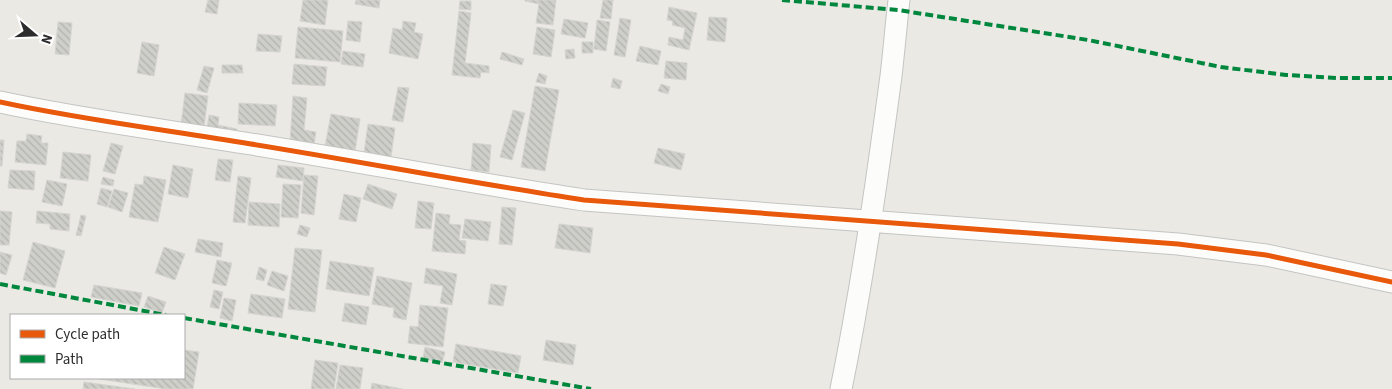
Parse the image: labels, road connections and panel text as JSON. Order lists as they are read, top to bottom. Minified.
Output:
{"legend":["Cycle path","Path"],"north":"right"}
